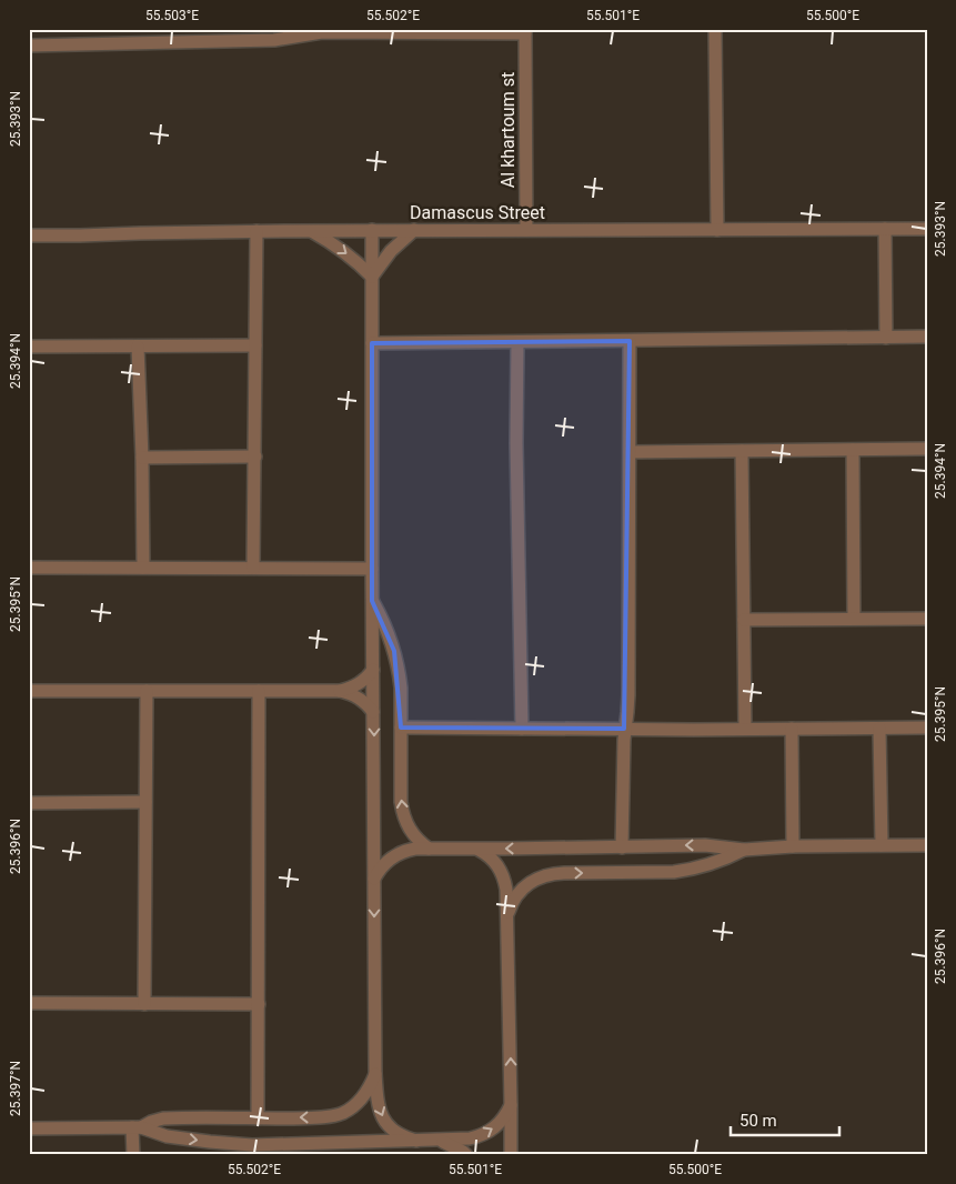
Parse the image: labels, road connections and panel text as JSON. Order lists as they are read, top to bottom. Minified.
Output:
{"streets":{"street":["Al khartoum st","Damascus Street"]},"crossings":[["Al khartoum st","Damascus Street"]],"scale_bar":"50 m","coordinates":["55.503°E","55.502°E","55.501°E","55.500°E","25.393°N","25.394°N","25.395°N","25.396°N","25.397°N"]}
